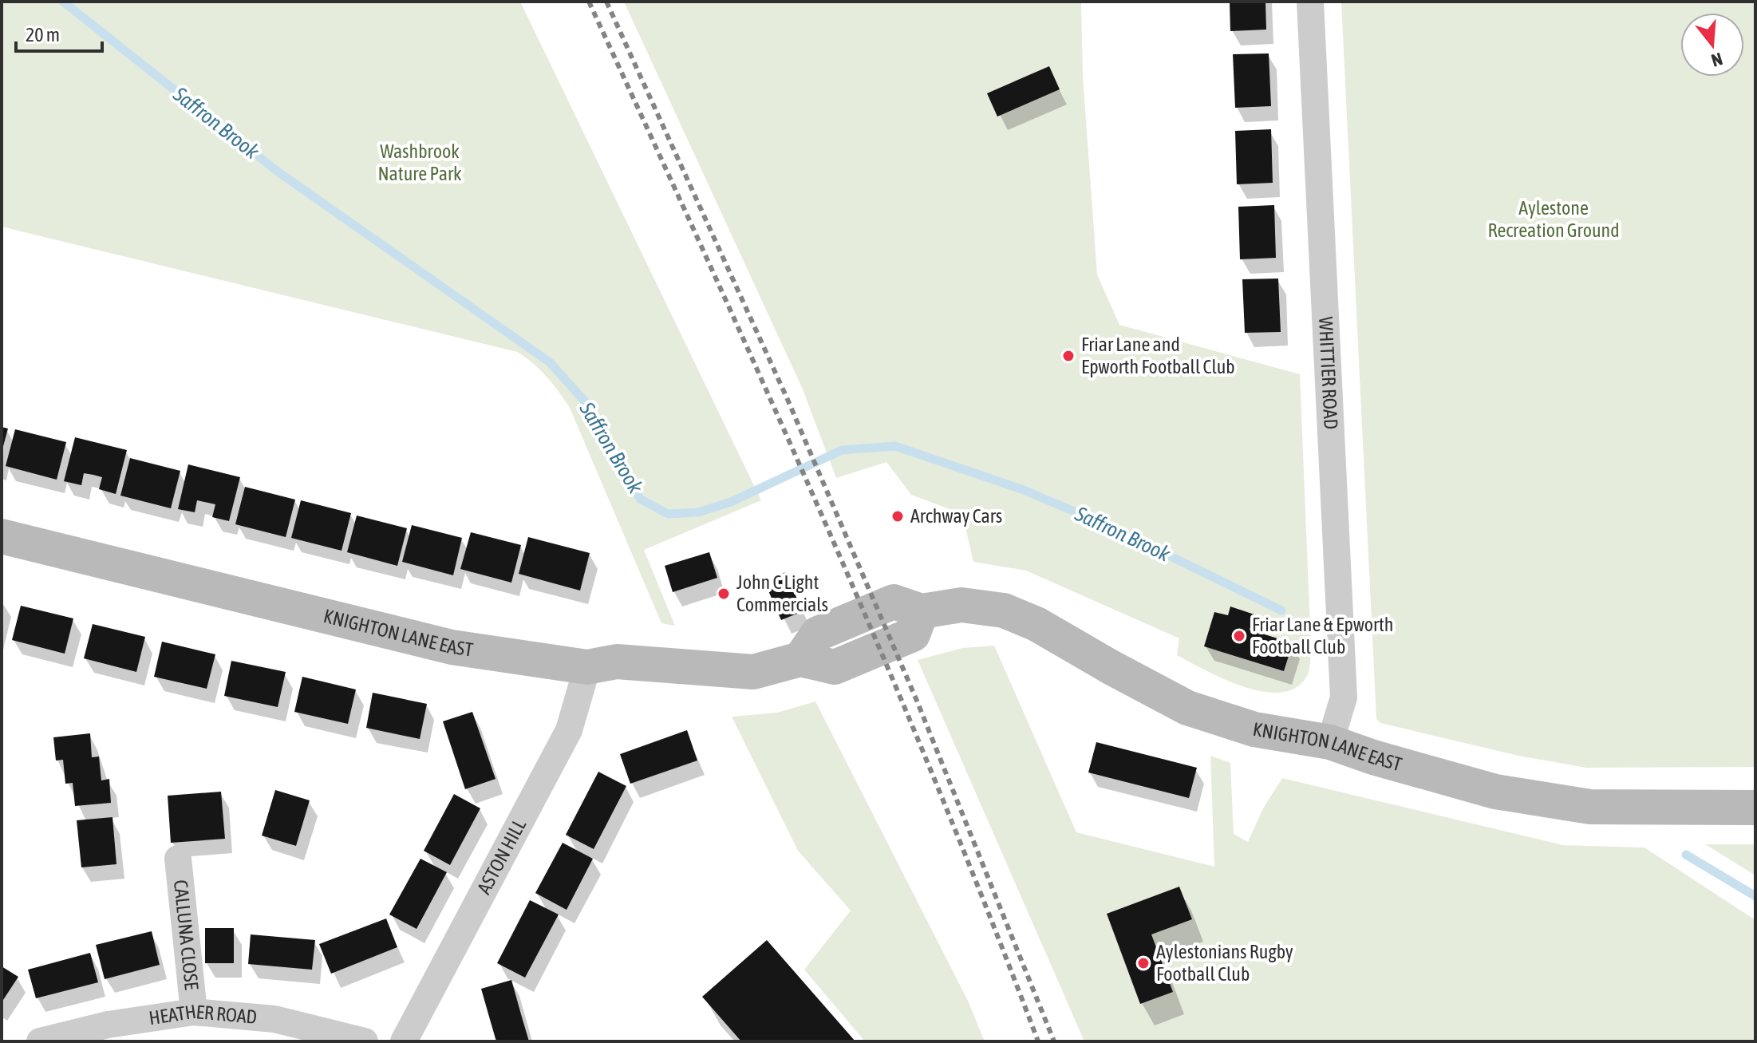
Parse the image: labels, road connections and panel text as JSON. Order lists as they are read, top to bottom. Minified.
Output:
{"streets":{"street":["WHITTIER ROAD","KNIGHTON LANE EAST","ASTON HILL","CALLUNA CLOSE","HEATHER ROAD"]},"crossings":[["WHITTIER ROAD","KNIGHTON LANE EAST"],["KNIGHTON LANE EAST","ASTON HILL"],["CALLUNA CLOSE","HEATHER ROAD"]],"water":["Saffron Brook"],"parks":["Washbrook Nature Park","Aylestone Recreation Ground"],"places":["Friar Lane and Epworth Football Club","Archway Cars","John C Light Commercials","Friar Lane & Epworth Football Club","Aylestonians Rugby Football Club"],"scale_bar":"20 m","north":"bottom"}
